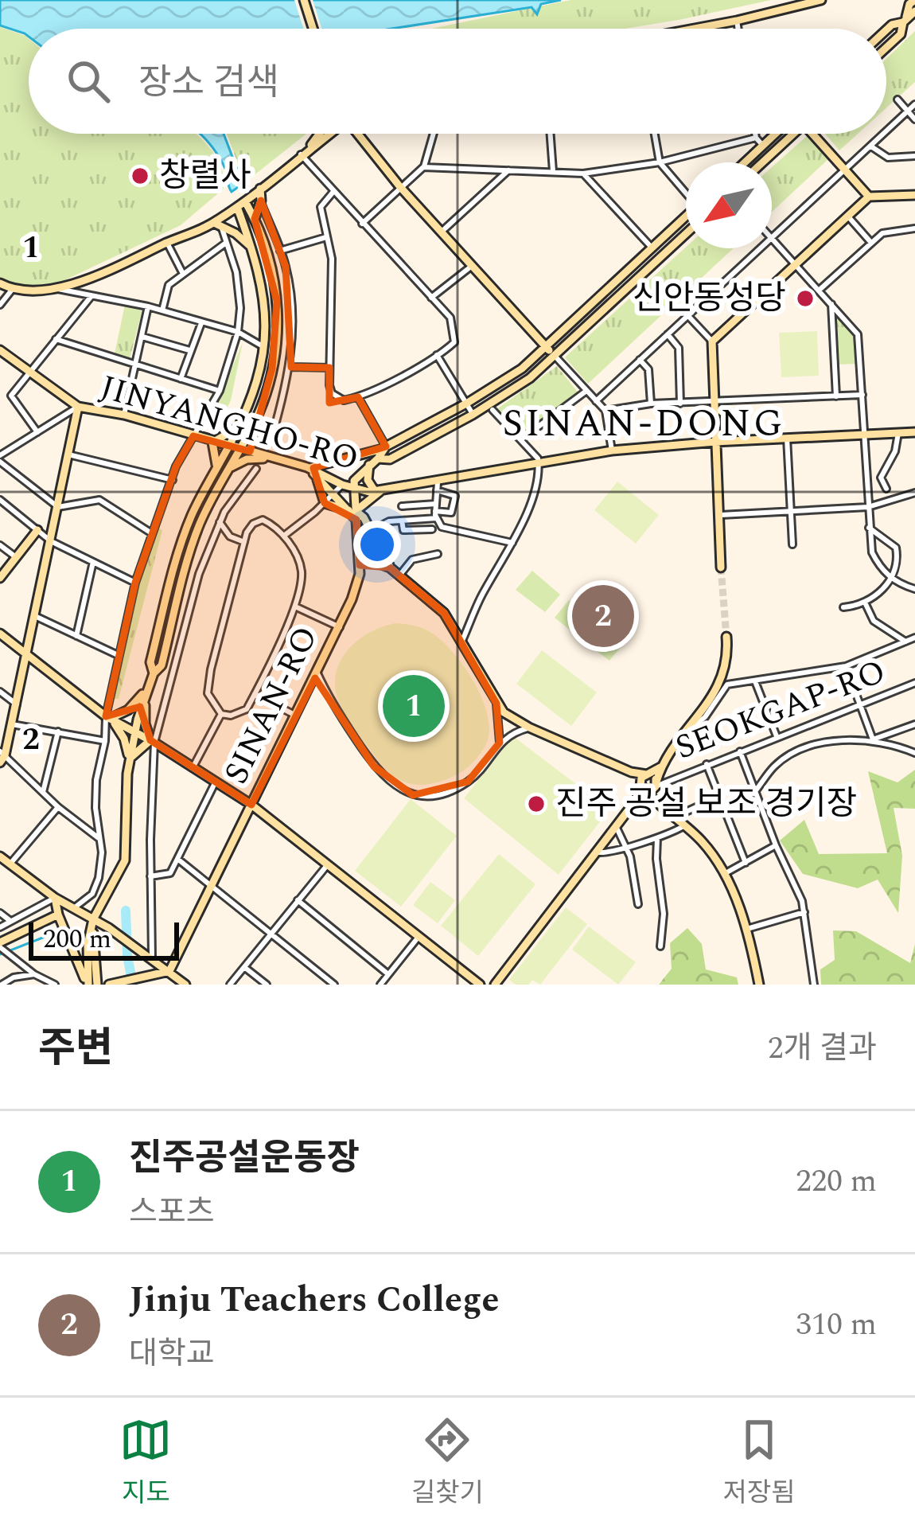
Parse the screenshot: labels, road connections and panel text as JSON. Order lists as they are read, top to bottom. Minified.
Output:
{"streets":{"street":["JINYANGHO-RO","SINAN-RO","SEOKGAP-RO"]},"crossings":[["JINYANGHO-RO","SINAN-RO"]],"districts":["SINAN-DONG"],"places":["창렬사","신안동성당","진주 공설 보조 경기장"],"scale_bar":"200 m","north":"bottom left","page":{"search":"장소 검색","pins":["2","1"],"scale":"200 m","heading":["주변","2개 결과"],"list":[{"mark":"1","name":"진주공설운동장","note":"스포츠","value":"220 m"},{"mark":"2","name":"Jinju Teachers College","note":"대학교","value":"310 m"}],"nav":["지도","길찾기","저장됨"]},"grid":{"rows":["1","2"]}}
